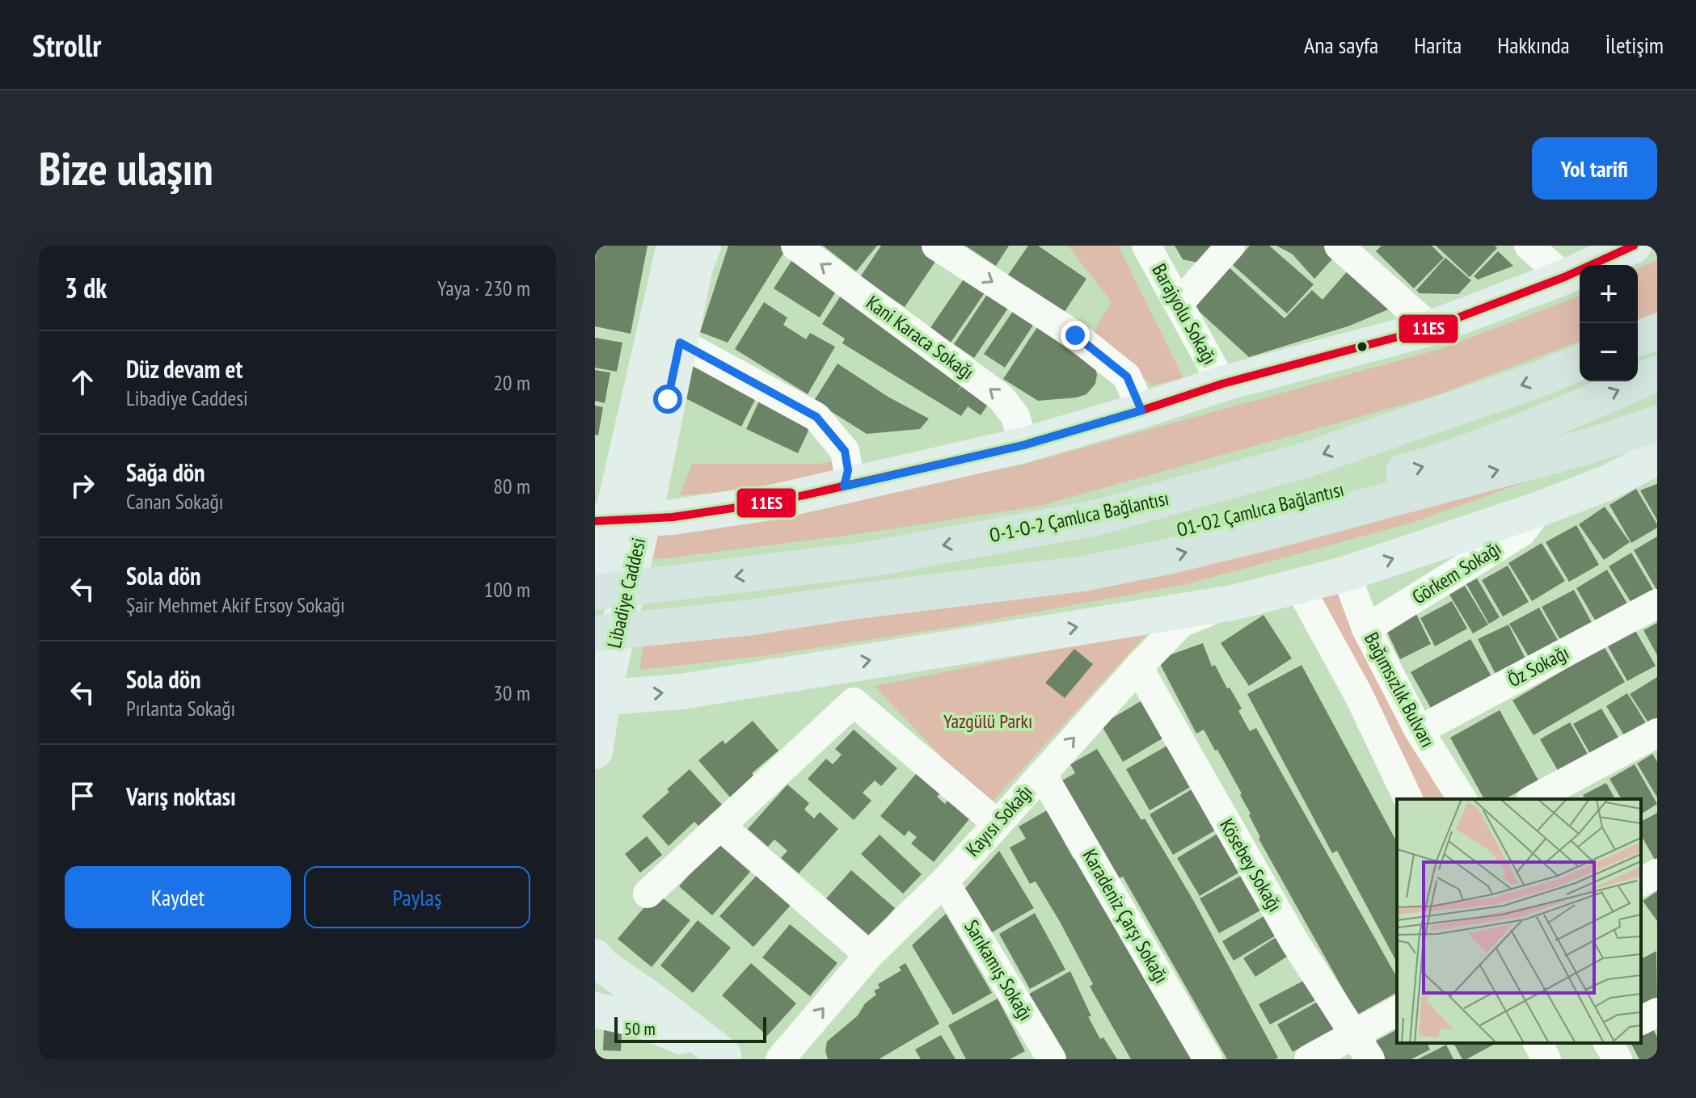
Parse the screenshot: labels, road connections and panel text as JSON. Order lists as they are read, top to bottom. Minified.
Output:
{"streets":{"highway":["O1-O2 Çamlıca Bağlantısı","O-1-O-2 Çamlıca Bağlantısı"],"main road":["Libadiye Caddesi"],"street":["Barajyolu Sokağı","Kani Karaca Sokağı","Görkem Sokağı","Öz Sokağı","Bağımsızlık Bulvarı","Kayısı Sokağı","Kösebey Sokağı","Karadeniz Çarşı Sokağı","Sarıkamış Sokağı"]},"crossings":[["O-1-O-2 Çamlıca Bağlantısı","Libadiye Caddesi"],["Görkem Sokağı","Bağımsızlık Bulvarı"],["Öz Sokağı","Bağımsızlık Bulvarı"],["Kayısı Sokağı","Kösebey Sokağı"],["Kayısı Sokağı","Karadeniz Çarşı Sokağı"],["Kayısı Sokağı","Sarıkamış Sokağı"]],"parks":["Yazgülü Parkı"],"lines":["transit line 11ES"],"scale_bar":"50 m","page":{"header":"Strollr","nav":["Ana sayfa","Harita","Hakkında","İletişim"],"buttons":["Yol tarifi",["Kaydet","Paylaş"]],"title":"Bize ulaşın","heading":["3 dk","Yaya · 230 m"],"map_buttons":["+","−"],"list":[["Düz devam et","Libadiye Caddesi","20 m"],["Sağa dön","Canan Sokağı","80 m"],["Sola dön","Şair Mehmet Akif Ersoy Sokağı","100 m"],["Sola dön","Pırlanta Sokağı","30 m"],"Varış noktası"],"scale":"50 m"}}
